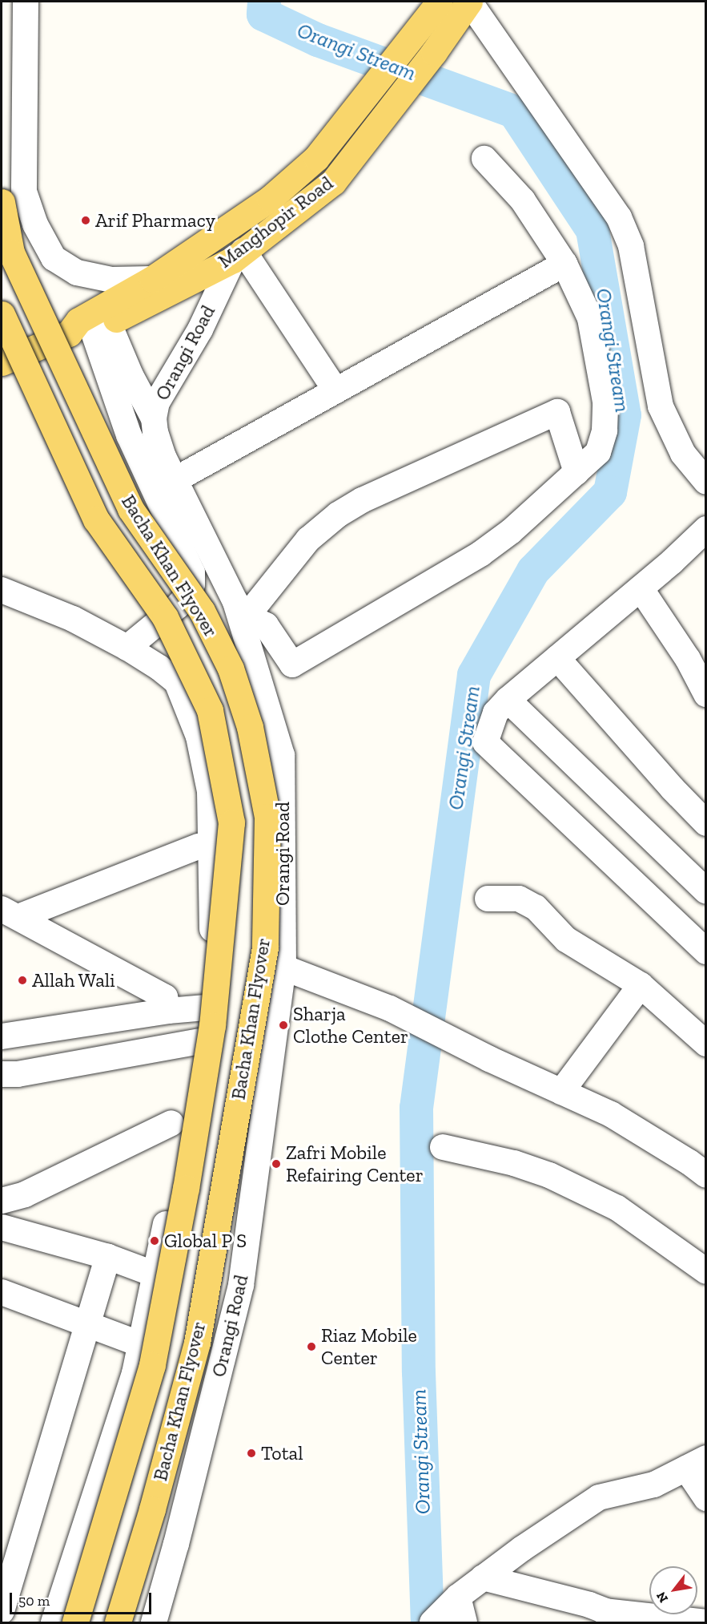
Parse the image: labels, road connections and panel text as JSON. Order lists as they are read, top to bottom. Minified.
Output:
{"streets":{"main road":["Manghopir Road","Bacha Khan Flyover"],"street":["Orangi Road"]},"crossings":[["Manghopir Road","Orangi Road"]],"water":["Orangi Stream"],"places":["Arif Pharmacy","Allah Wali","Sharja Clothe Center","Zafri Mobile Refairing Center","Global P S","Riaz Mobile Center","Total"],"scale_bar":"50 m","north":"bottom left"}
